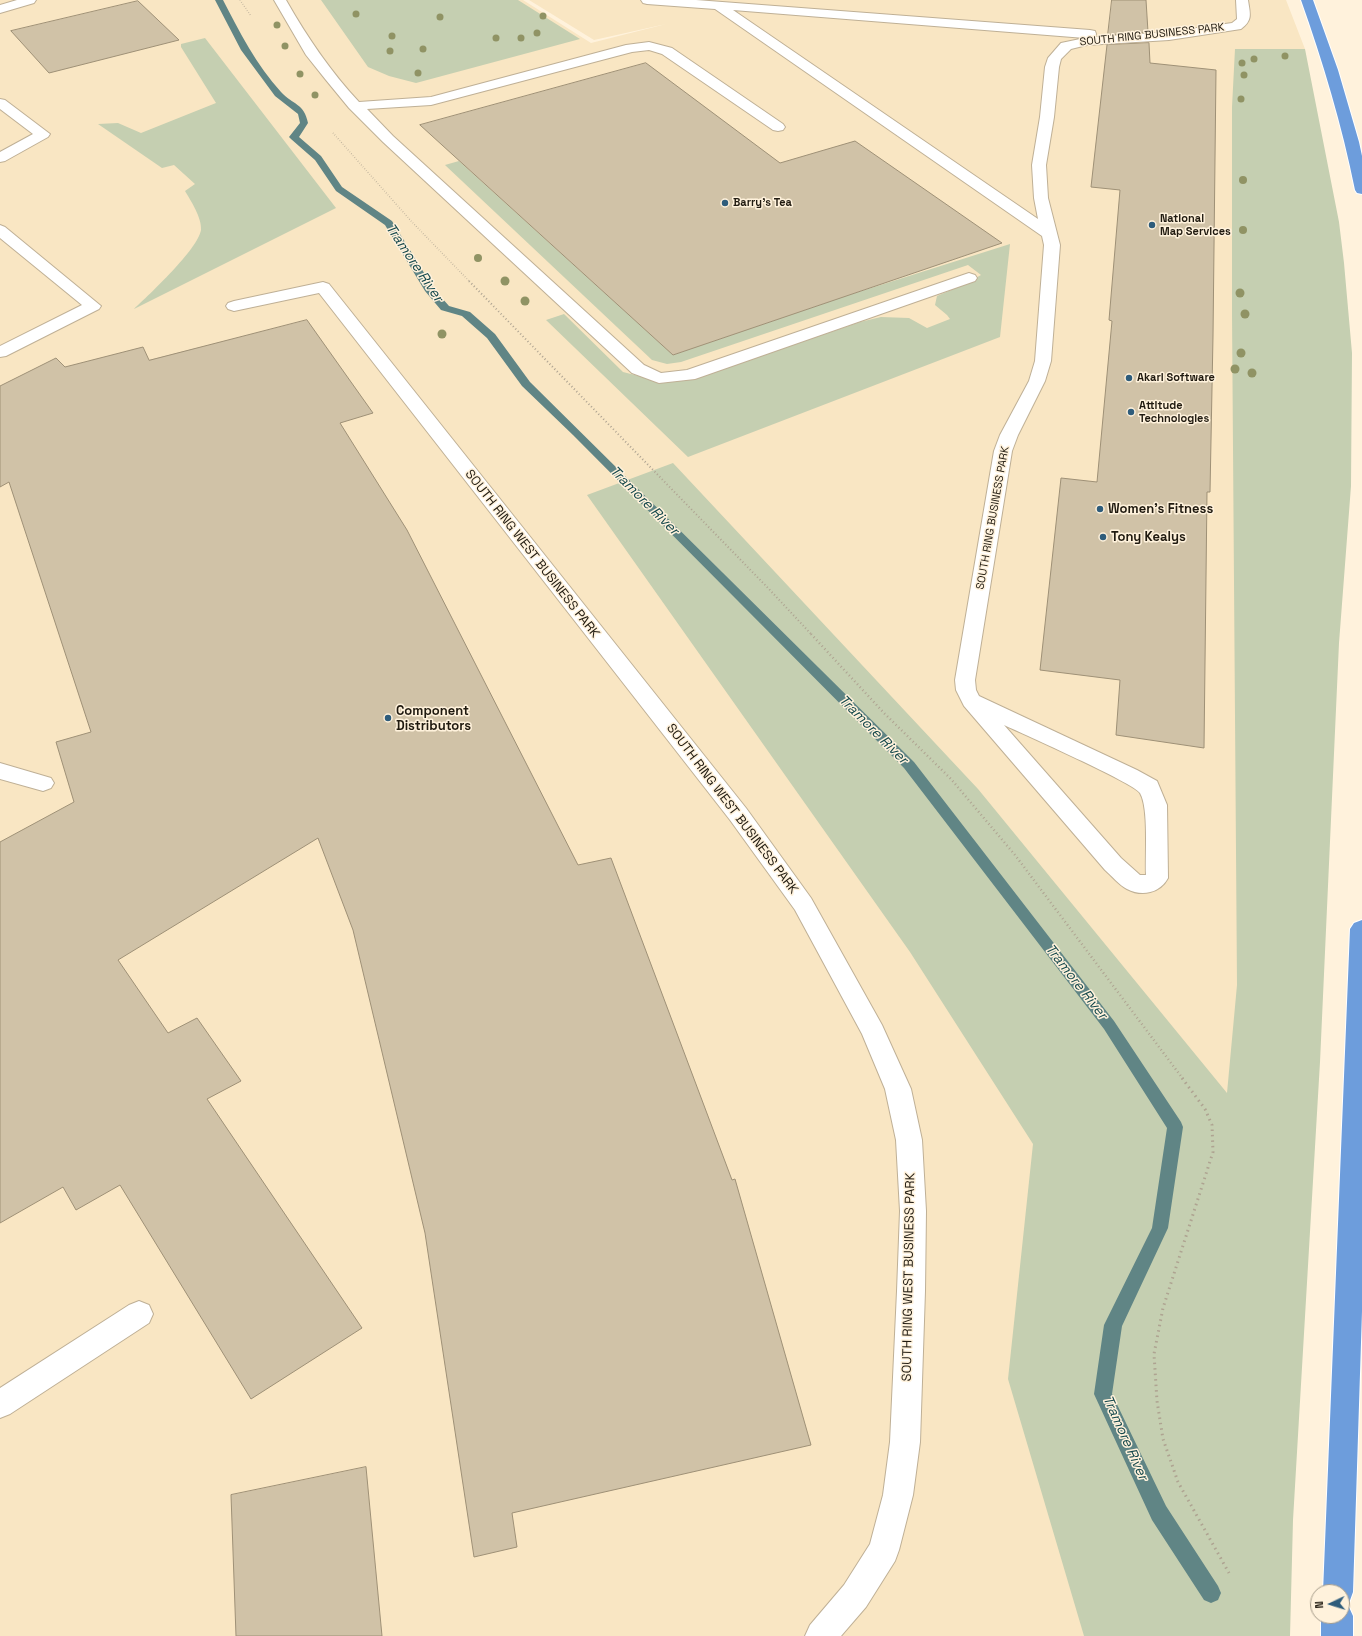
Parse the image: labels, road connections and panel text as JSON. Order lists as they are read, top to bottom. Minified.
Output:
{"streets":{"lane":["SOUTH RING BUSINESS PARK","SOUTH RING WEST BUSINESS PARK"]},"water":["Tramore River"],"places":["Barry's Tea","National Map Services","Akari Software","Attitude Technologies","Women's Fitness","Tony Kealys","Component Distributors"],"north":"left"}
